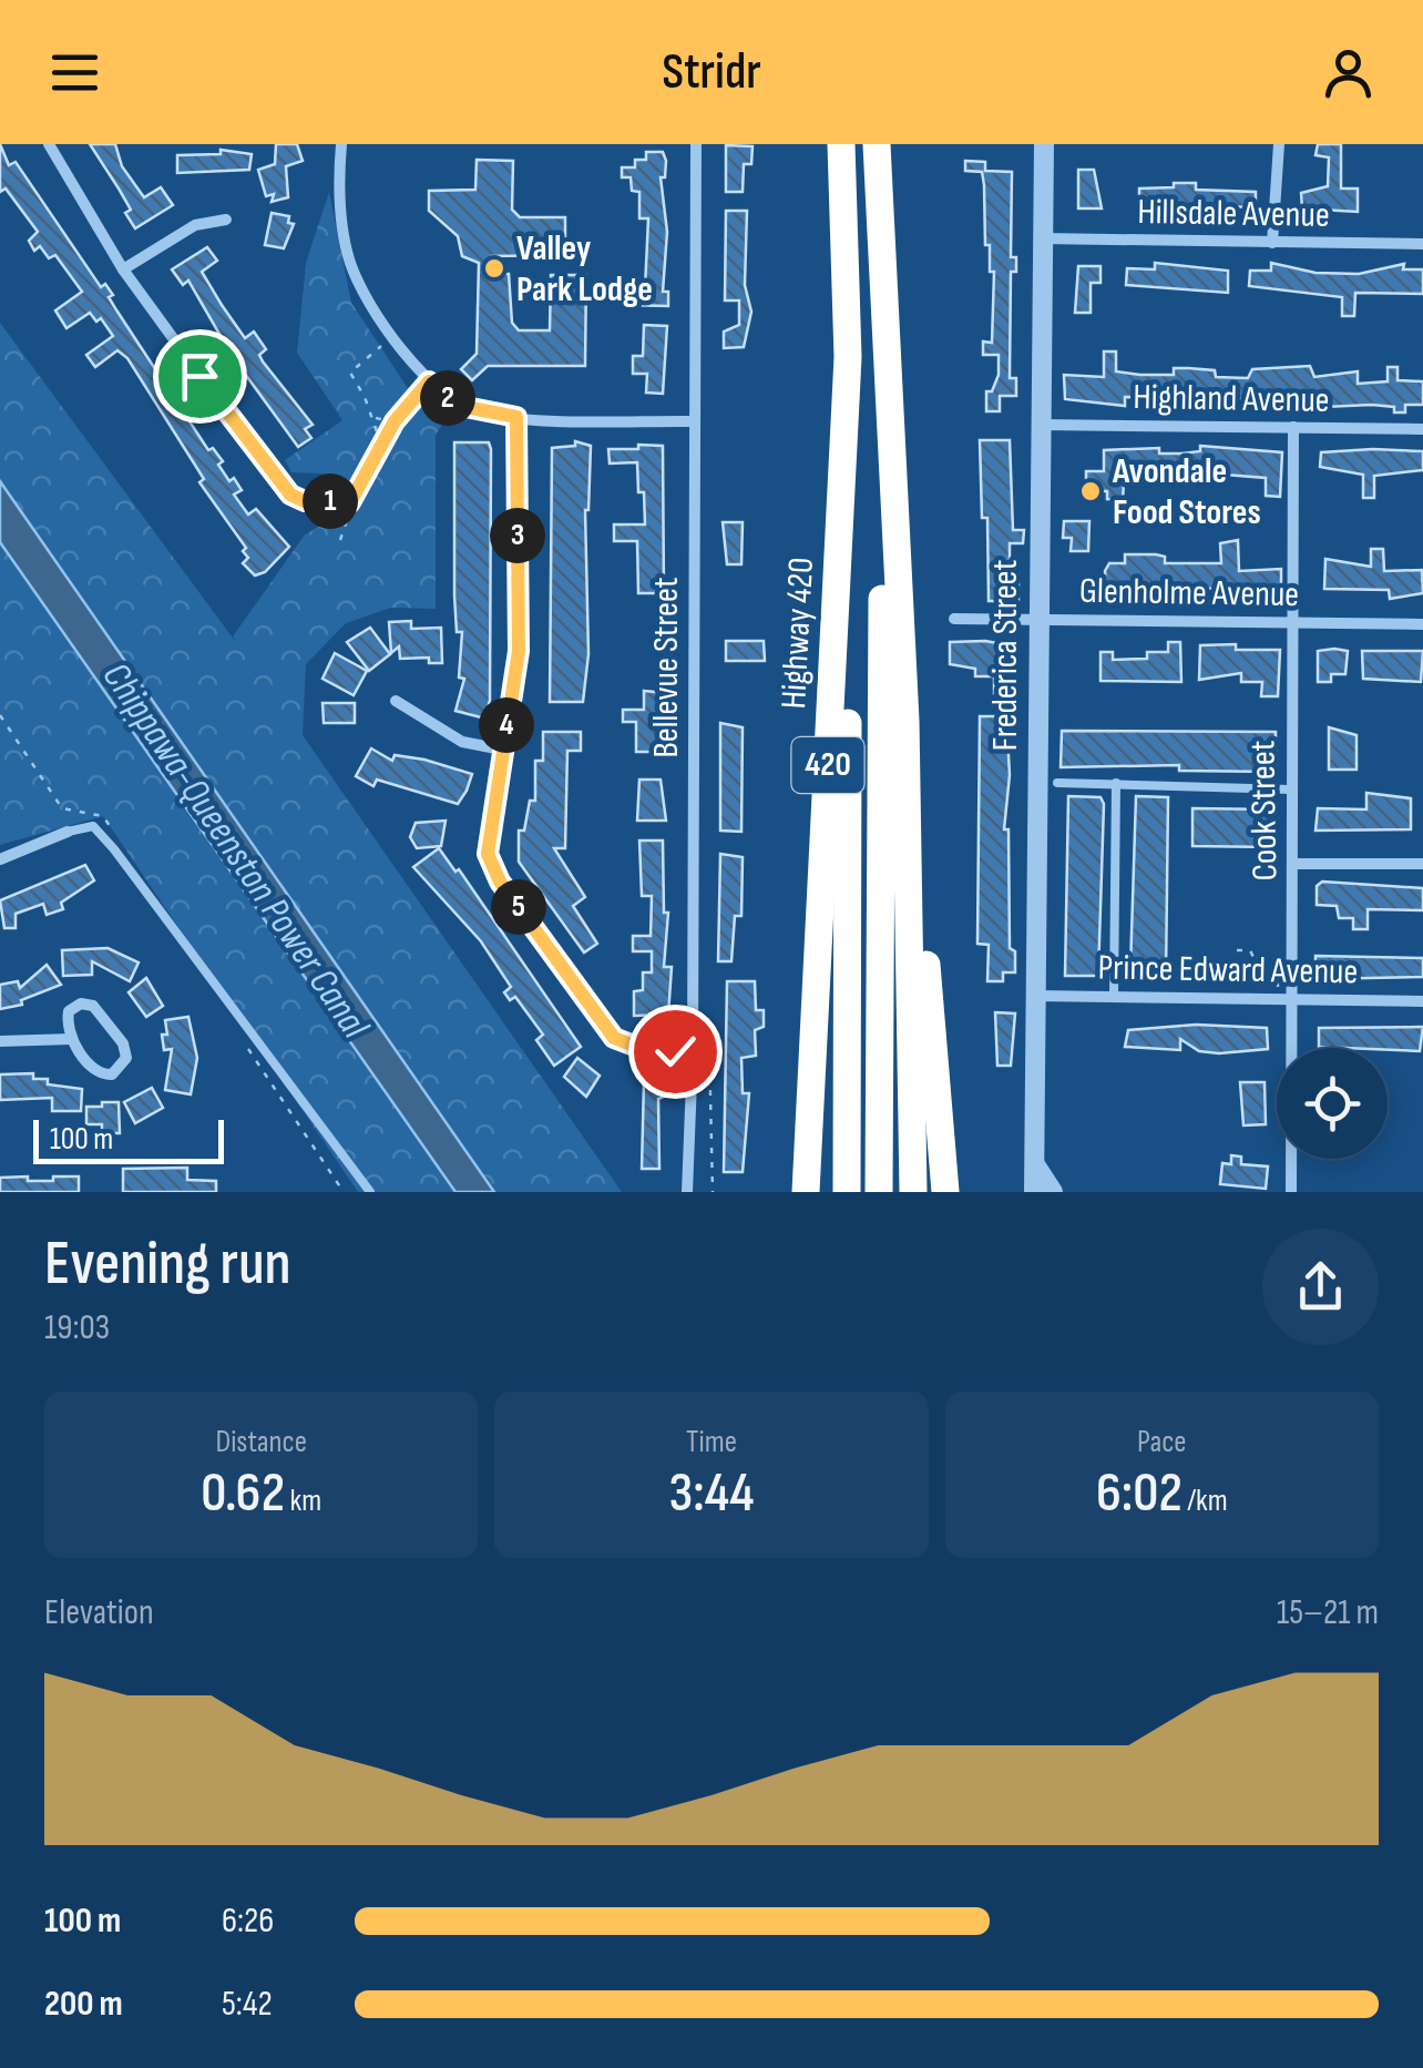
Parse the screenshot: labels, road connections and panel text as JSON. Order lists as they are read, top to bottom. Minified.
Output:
{"streets":{"highway":["Highway 420","420"],"street":["Hillsdale Avenue","Highland Avenue","Glenholme Avenue","Frederica Street","Bellevue Street","Cook Street","Prince Edward Avenue"]},"crossings":[["Hillsdale Avenue","Frederica Street"],["Highland Avenue","Frederica Street"],["Highland Avenue","Cook Street"],["Glenholme Avenue","Frederica Street"],["Glenholme Avenue","Cook Street"],["Frederica Street","Prince Edward Avenue"],["Cook Street","Prince Edward Avenue"]],"water":["Chippawa-Queenston Power Canal"],"places":["Valley Park Lodge","Avondale Food Stores"],"scale_bar":"100 m","page":{"header":"Stridr","pins":["2","1","3","4","5"],"scale":"100 m","heading":["Evening run","19:03"],"stats":[["Distance","0.62 km"],["Time","3:44"],["Pace","6:02 /km"]],"chart":["Elevation","15–21 m"],"list":[{"name":"100 m","note":"6:26"},{"name":"200 m","note":"5:42"}]}}
